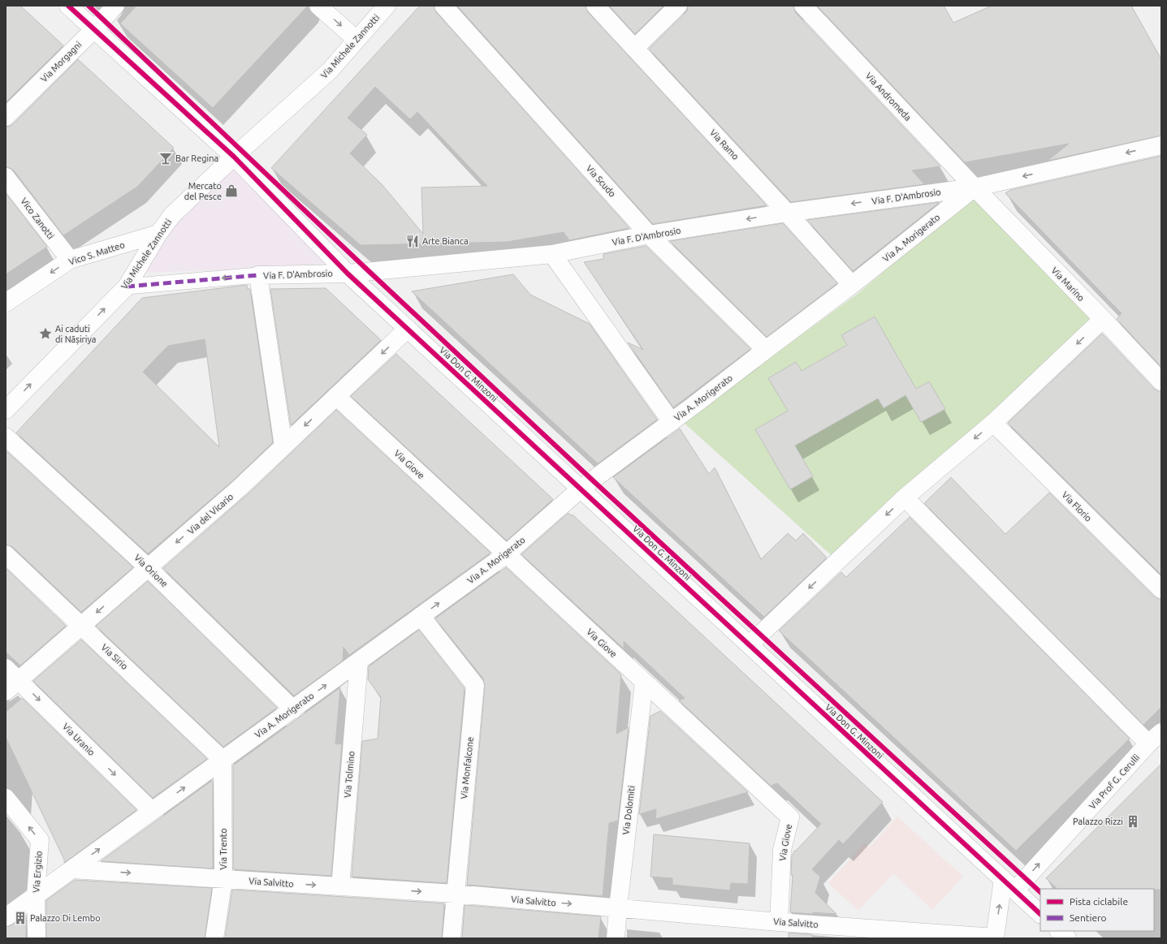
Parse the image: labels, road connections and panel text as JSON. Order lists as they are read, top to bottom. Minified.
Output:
{"streets":{"street":["Via Michele Zannotti","Via Morgagni","Via Andromeda","Via Ramo","Via Scudo","Via F. D'Ambrosio","Vico Zanotti","Via A. Morigerato","Vico S. Matteo","Via Marino","Via Don G. Minzoni","Via Giove","Via Florio","Via del Vicario","Via Orione","Via Sirio","Via Uranio","Via Monfalcone","Via Tolmino","Via Prof G. Cerulli","Via Dolomiti","Via Trento","Via Ergizio","Via Salvitto"]},"crossings":[["Via Michele Zannotti","Via F. D'Ambrosio"],["Via Michele Zannotti","Vico S. Matteo"],["Via Michele Zannotti","Via Don G. Minzoni"],["Via Morgagni","Via Don G. Minzoni"],["Via Andromeda","Via F. D'Ambrosio"],["Via Andromeda","Via A. Morigerato"],["Via Andromeda","Via Marino"],["Via Ramo","Via F. D'Ambrosio"],["Via Ramo","Via A. Morigerato"],["Via Scudo","Via F. D'Ambrosio"],["Via Scudo","Via A. Morigerato"],["Via F. D'Ambrosio","Via A. Morigerato"],["Via F. D'Ambrosio","Via Marino"],["Via F. D'Ambrosio","Via Don G. Minzoni"],["Vico Zanotti","Vico S. Matteo"],["Via A. Morigerato","Via Marino"],["Via A. Morigerato","Via Don G. Minzoni"],["Via A. Morigerato","Via Giove"],["Via A. Morigerato","Via Orione"],["Via A. Morigerato","Via Sirio"],["Via A. Morigerato","Via Uranio"],["Via A. Morigerato","Via Monfalcone"],["Via A. Morigerato","Via Tolmino"],["Via A. Morigerato","Via Trento"],["Via A. Morigerato","Via Ergizio"],["Via A. Morigerato","Via Salvitto"],["Via Don G. Minzoni","Via del Vicario"],["Via Don G. Minzoni","Via Prof G. Cerulli"],["Via Giove","Via del Vicario"],["Via Giove","Via Dolomiti"],["Via Giove","Via Salvitto"],["Via del Vicario","Via Orione"],["Via del Vicario","Via Sirio"],["Via del Vicario","Via Uranio"],["Via Sirio","Via Trento"],["Via Monfalcone","Via Salvitto"],["Via Tolmino","Via Salvitto"],["Via Dolomiti","Via Salvitto"],["Via Trento","Via Salvitto"]],"one_way":["Via F. D'Ambrosio","Vico S. Matteo","Via del Vicario","Via Uranio","Via Prof G. Cerulli","Via Ergizio","Via Salvitto"],"places":{"bar":["Bar Regina"],"shop":["Mercato del Pesce"],"restaurant":["Arte Bianca"],"place":["Ai caduti di Nāṣiriya"],"building":["Palazzo Rizzi","Palazzo Di Lembo"]},"legend":["Pista ciclabile","Sentiero"]}
